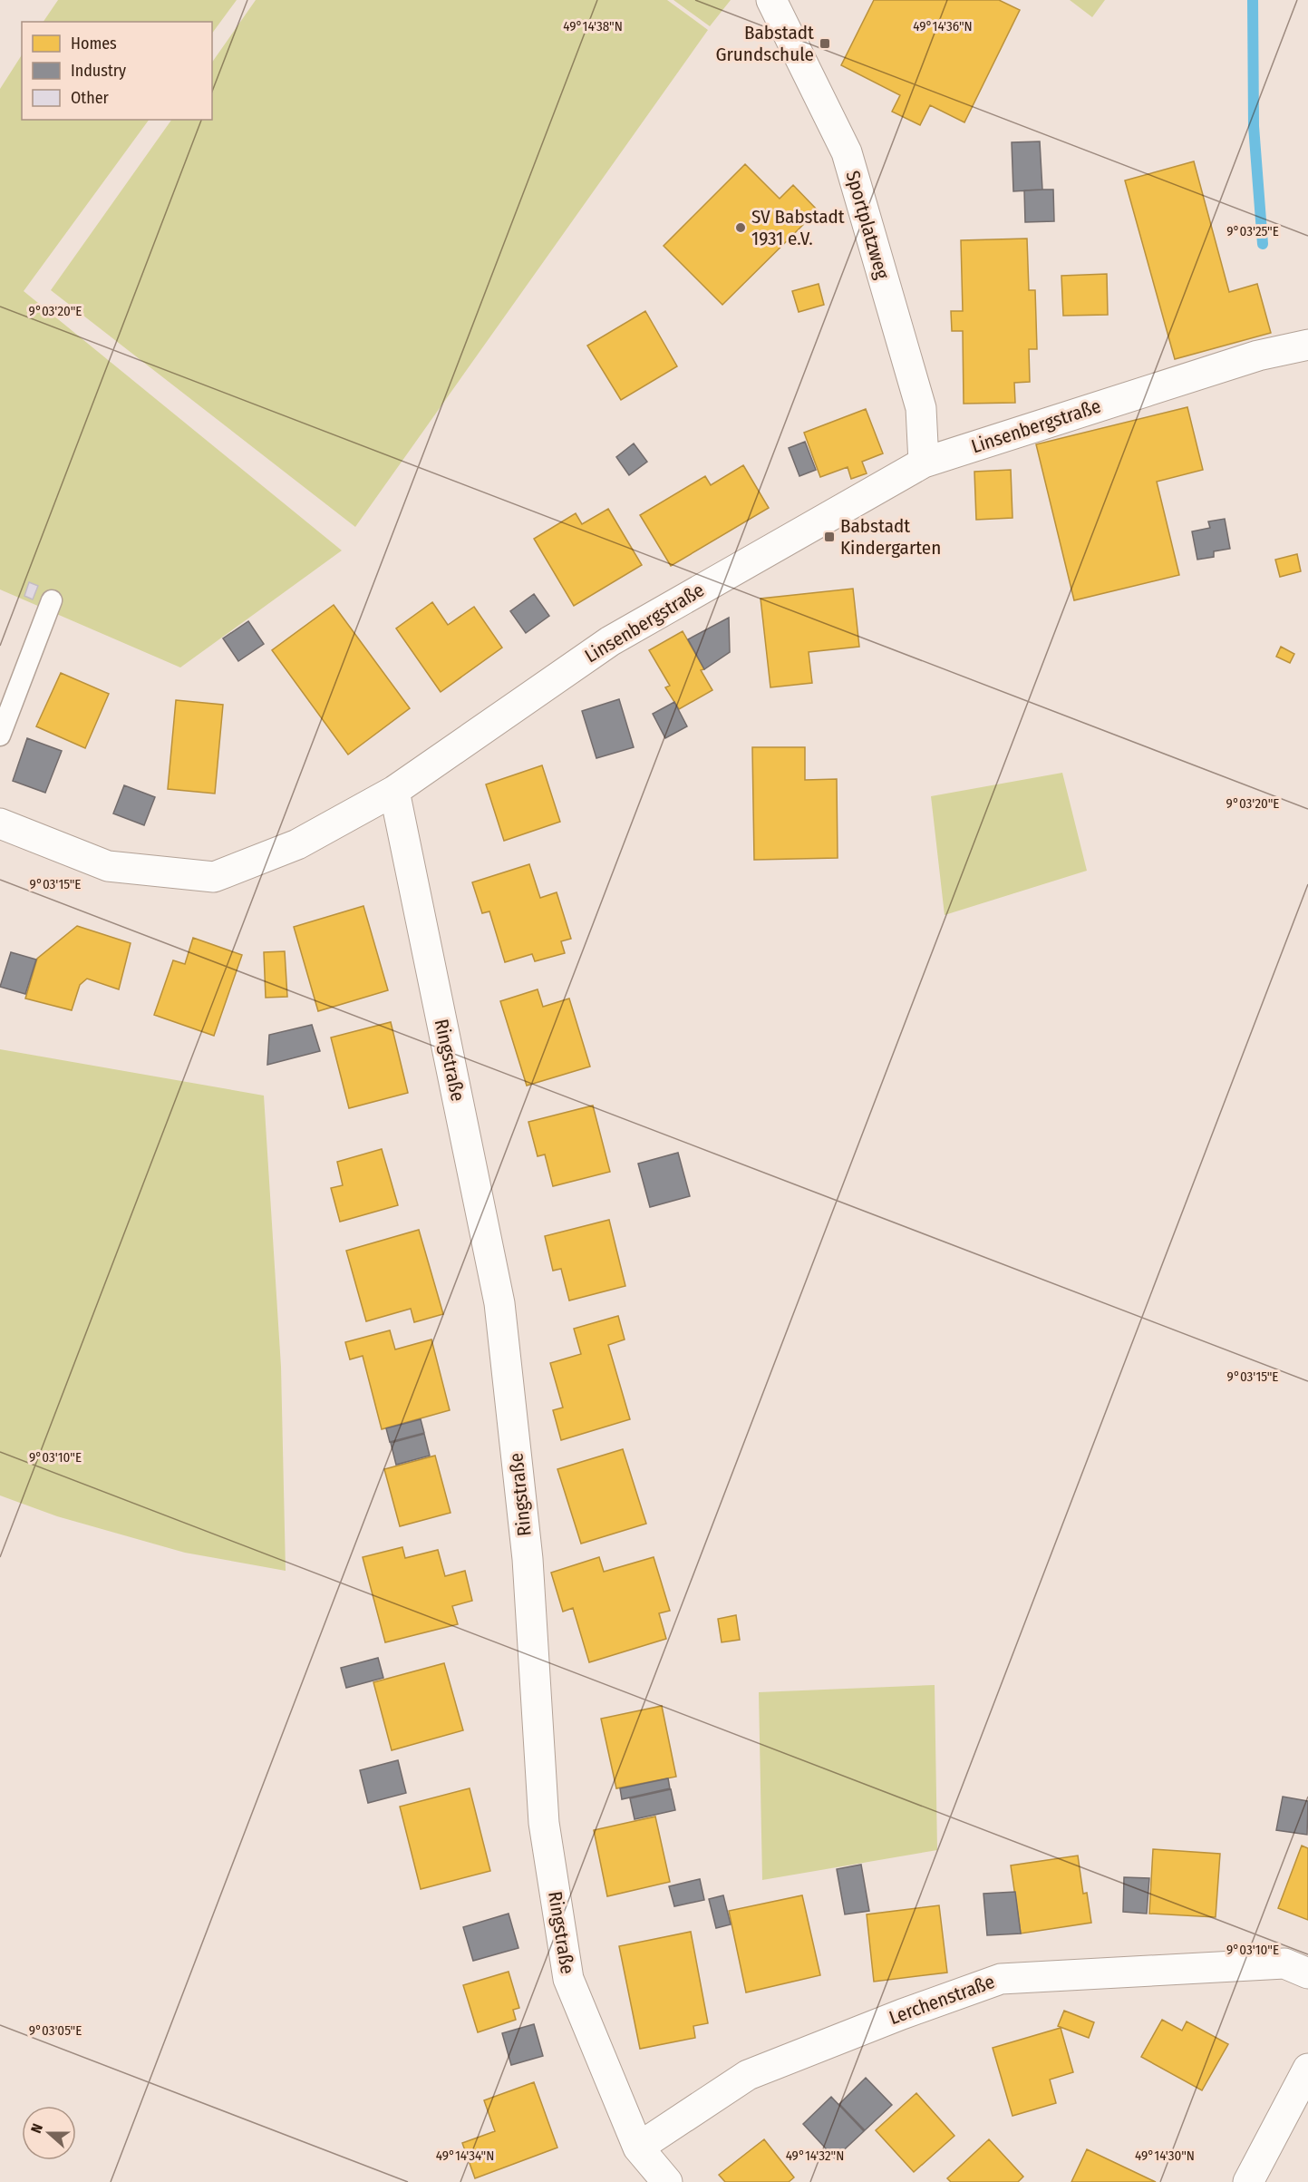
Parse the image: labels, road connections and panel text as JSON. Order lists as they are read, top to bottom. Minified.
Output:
{"streets":{"street":["Sportplatzweg","Linsenbergstraße","Ringstraße","Lerchenstraße"]},"crossings":[["Sportplatzweg","Linsenbergstraße"],["Linsenbergstraße","Ringstraße"],["Ringstraße","Lerchenstraße"]],"places":{"transit":["Babstadt Grundschule","Babstadt Kindergarten"],"other":["SV Babstadt 1931 e.V."]},"legend":["Homes","Industry","Other"],"north":"left","coordinates":["49°14'38\"N","49°14'36\"N","9°03'25\"E","9°03'20\"E","9°03'15\"E","9°03'10\"E","9°03'05\"E","49°14'34\"N","49°14'32\"N","49°14'30\"N"]}
